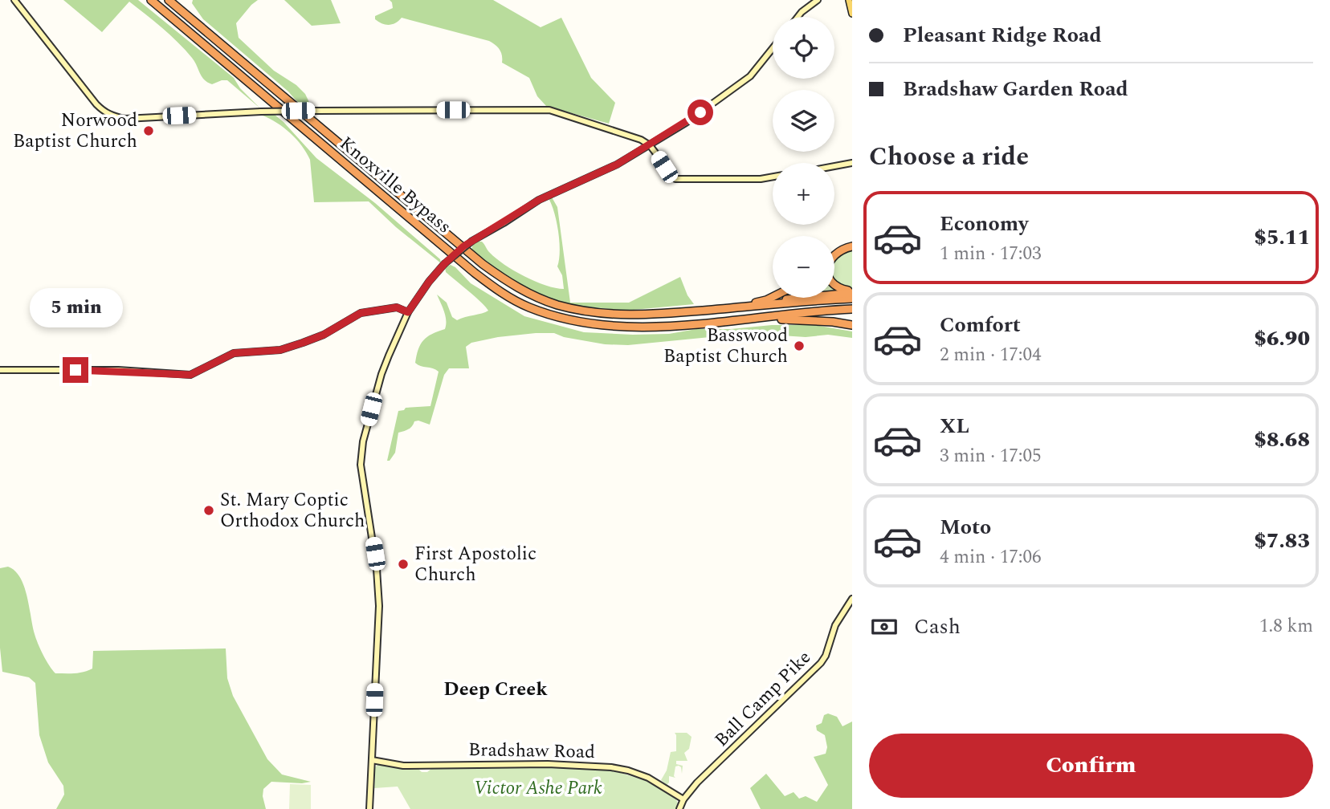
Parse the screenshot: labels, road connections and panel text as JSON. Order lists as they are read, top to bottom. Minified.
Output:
{"streets":{"highway":["Knoxville Bypass"],"street":["Ball Camp Pike","Bradshaw Road"]},"crossings":[["Ball Camp Pike","Bradshaw Road"]],"districts":["Deep Creek"],"parks":["Victor Ashe Park"],"places":["Norwood Baptist Church","Basswood Baptist Church","St. Mary Coptic Orthodox Church","First Apostolic Church"],"page":{"banner":["Pleasant Ridge Road","Bradshaw Garden Road"],"map_buttons":["+","−"],"heading":"Choose a ride","list":[{"name":"Economy","note":"1 min · 17:03","value":"$5.11"},{"name":"Comfort","note":"2 min · 17:04","value":"$6.90"},{"name":"XL","note":"3 min · 17:05","value":"$8.68"},{"name":"Moto","note":"4 min · 17:06","value":"$7.83"}],"bubble":"5 min","pay":["Cash","1.8 km"],"buttons":"Confirm"}}
